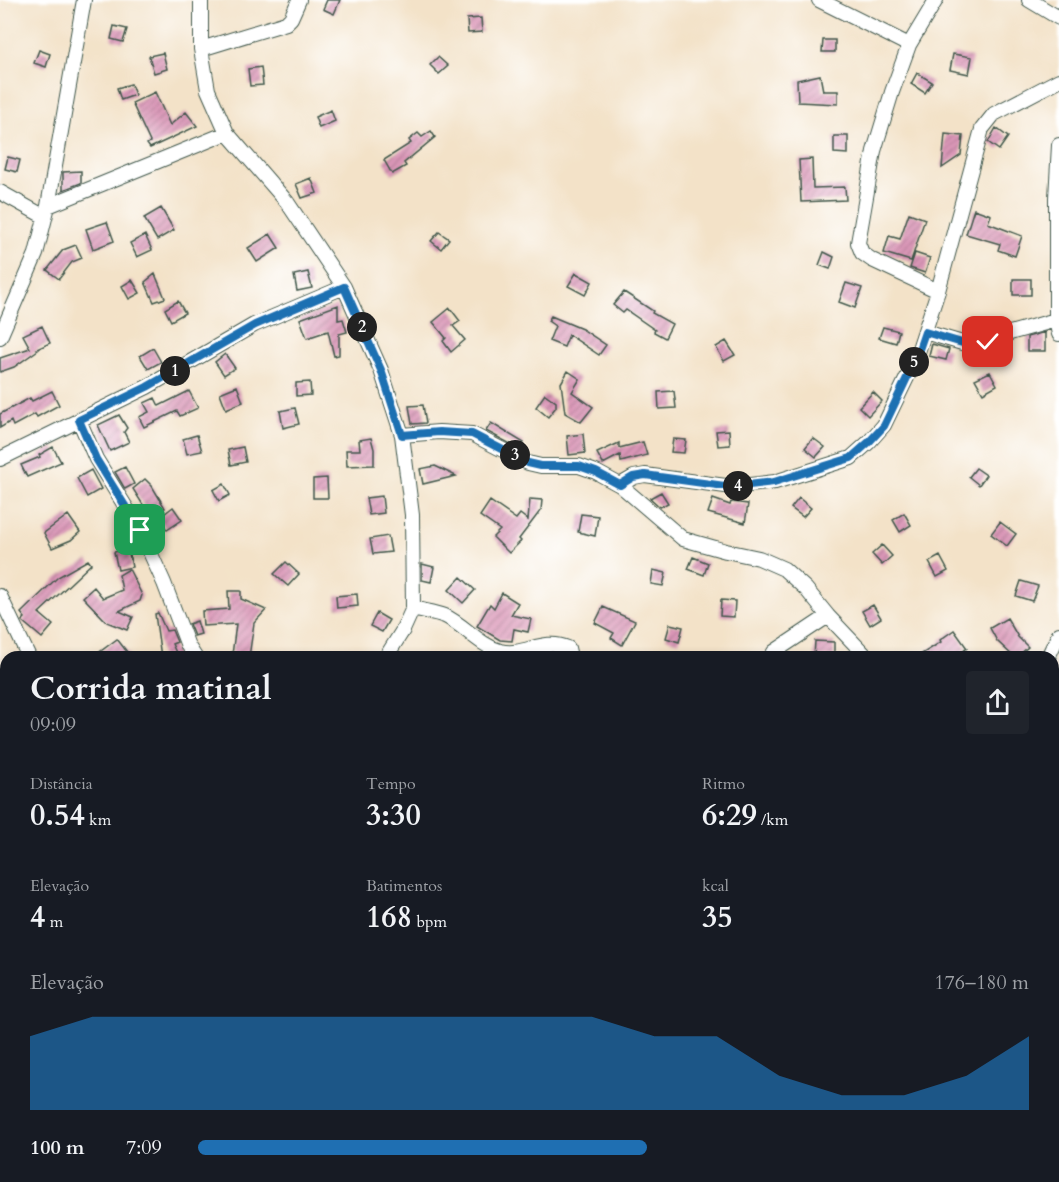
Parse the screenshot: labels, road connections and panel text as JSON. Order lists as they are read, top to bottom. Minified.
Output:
{"page":{"pins":["2","5","1","3","4"],"heading":["Corrida matinal","09:09"],"stats":[["Distância","0.54 km"],["Tempo","3:30"],["Ritmo","6:29 /km"],["Elevação","4 m"],["Batimentos","168 bpm"],["kcal","35"]],"chart":["Elevação","176–180 m"],"list":[{"name":"100 m","note":"7:09"}]}}
